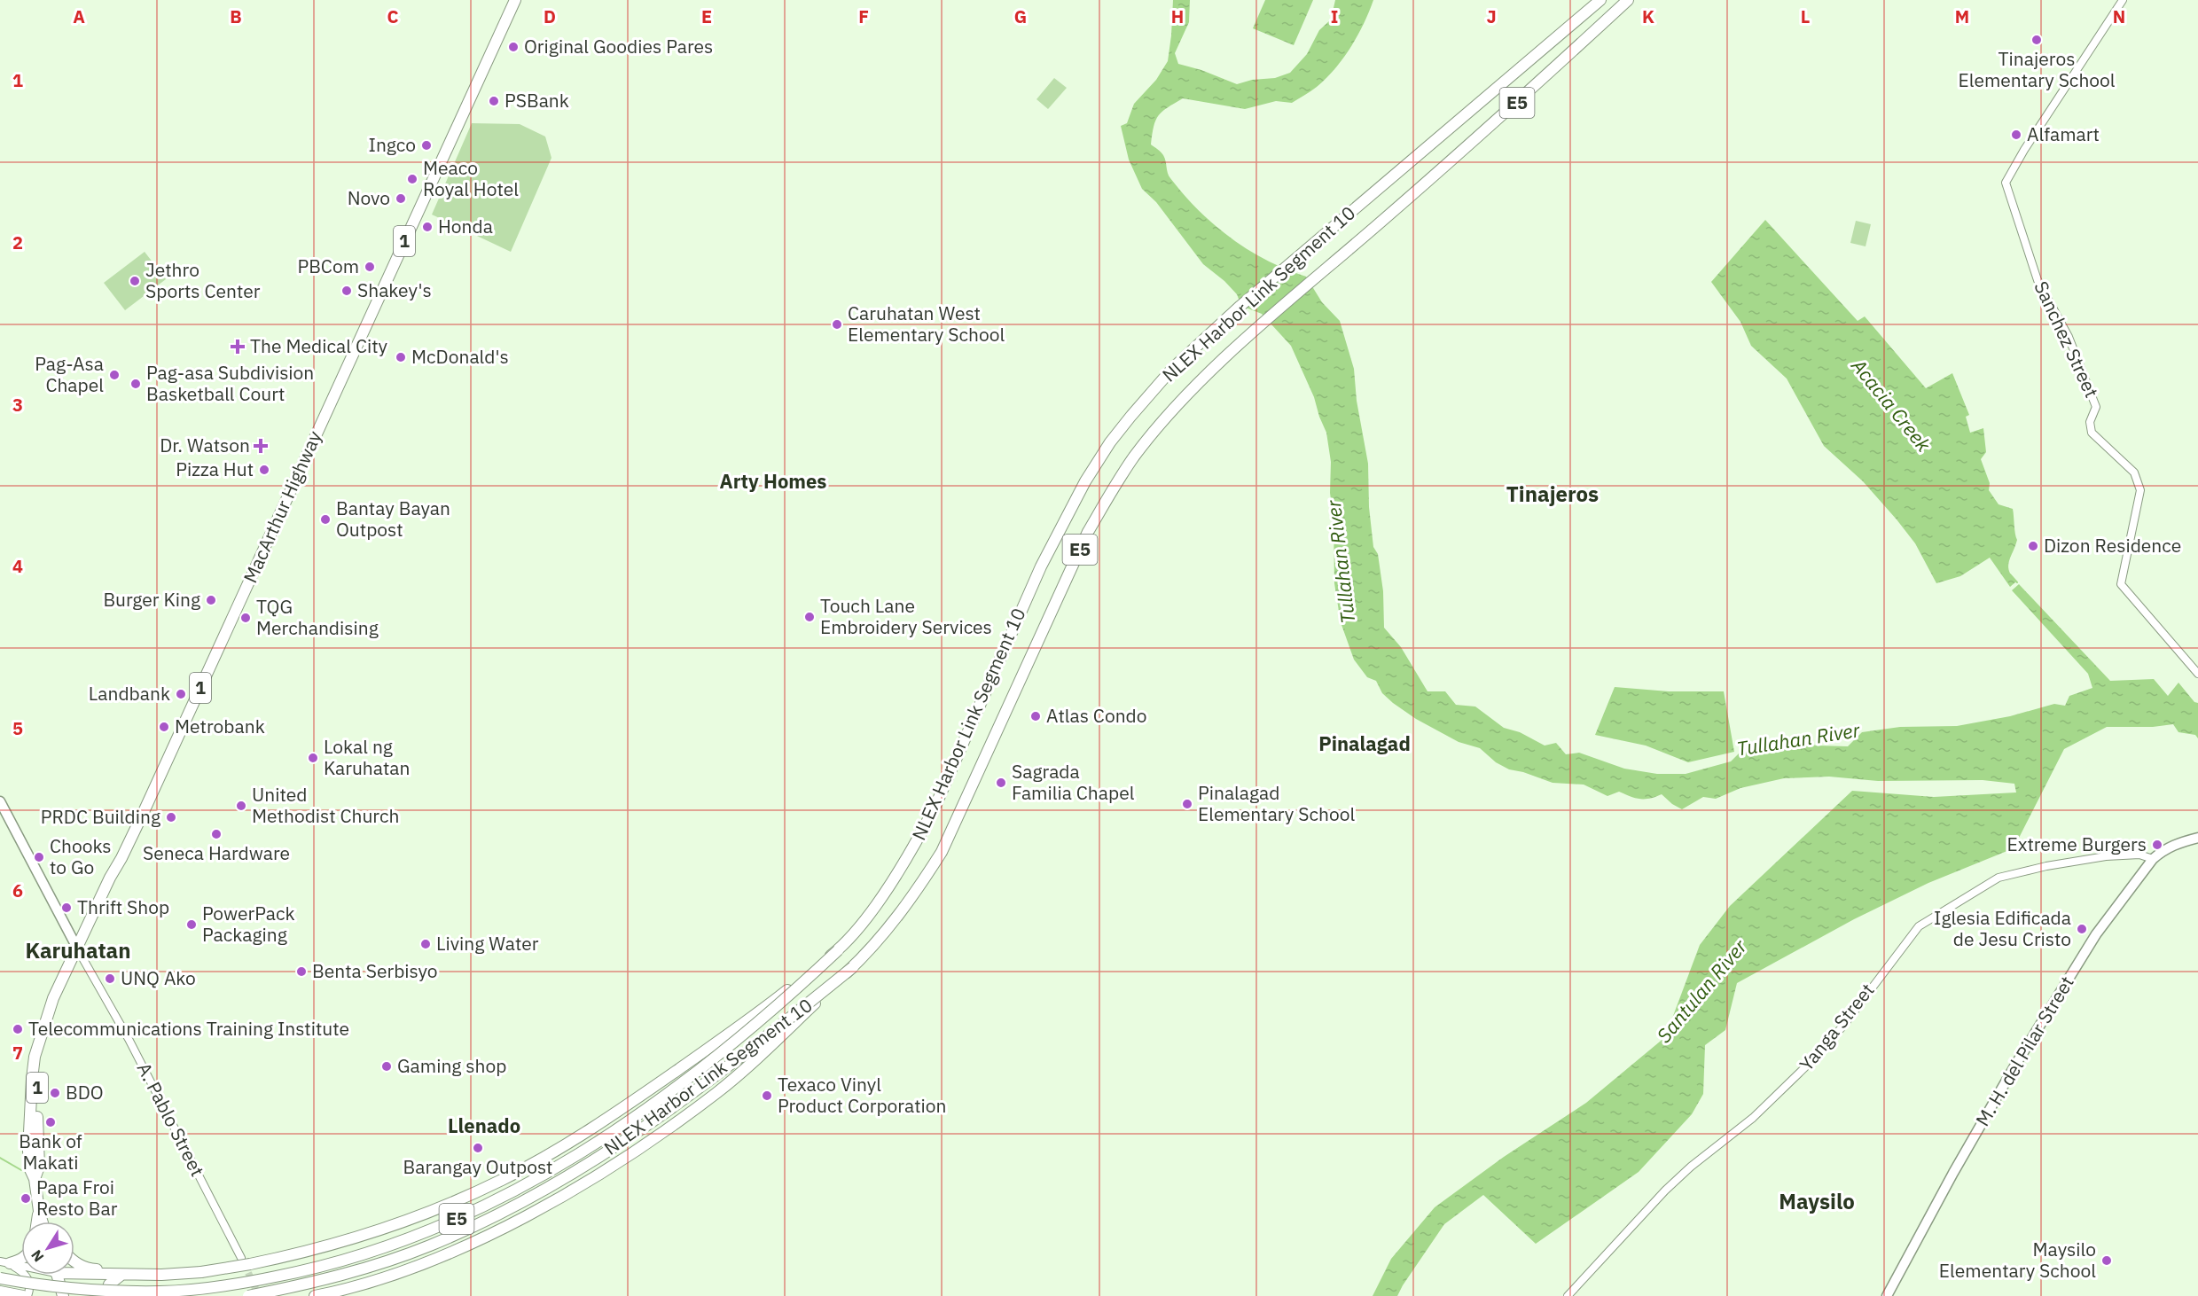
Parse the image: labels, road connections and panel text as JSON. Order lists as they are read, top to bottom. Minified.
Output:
{"streets":{"highway":["E5","1","NLEX Harbor Link Segment 10","MacArthur Highway"],"main road":["M. H. del Pilar Street"],"street":["Sanchez Street","Yanga Street","A. Pablo Street"]},"crossings":[["MacArthur Highway","A. Pablo Street"],["Yanga Street","M. H. del Pilar Street"]],"districts":["Arty Homes","Tinajeros","Pinalagad","Karuhatan","Llenado","Maysilo"],"water":["Acacia Creek","Tullahan River","Santulan River"],"places":{"other":["Tinajeros Elementary School","Original Goodies Pares","PSBank","Alfamart","Ingco","Meaco Royal Hotel","Novo","Honda","PBCom","Jethro Sports Center","Shakey's","Caruhatan West Elementary School","McDonald's","Pag-Asa Chapel","Pag-asa Subdivision Basketball Court","Pizza Hut","Bantay Bayan Outpost","Dizon Residence","Burger King","Touch Lane Embroidery Services","TQG Merchandising","Landbank","Atlas Condo","Metrobank","Lokal ng Karuhatan","Sagrada Familia Chapel","Pinalagad Elementary School","United Methodist Church","PRDC Building","Seneca Hardware","Extreme Burgers","Chooks to Go","Thrift Shop","PowerPack Packaging","Iglesia Edificada de Jesu Cristo","Living Water","Benta Serbisyo","UNQ Ako","Telecommunications Training Institute","Gaming shop","BDO","Texaco Vinyl Product Corporation","Bank of Makati","Barangay Outpost","Papa Froi Resto Bar","Maysilo Elementary School"],"health":["The Medical City","Dr. Watson"]},"north":"bottom left","grid":{"columns":["A","B","C","D","E","F","G","H","I","J","K","L","M","N"],"rows":["1","2","3","4","5","6","7"]}}
